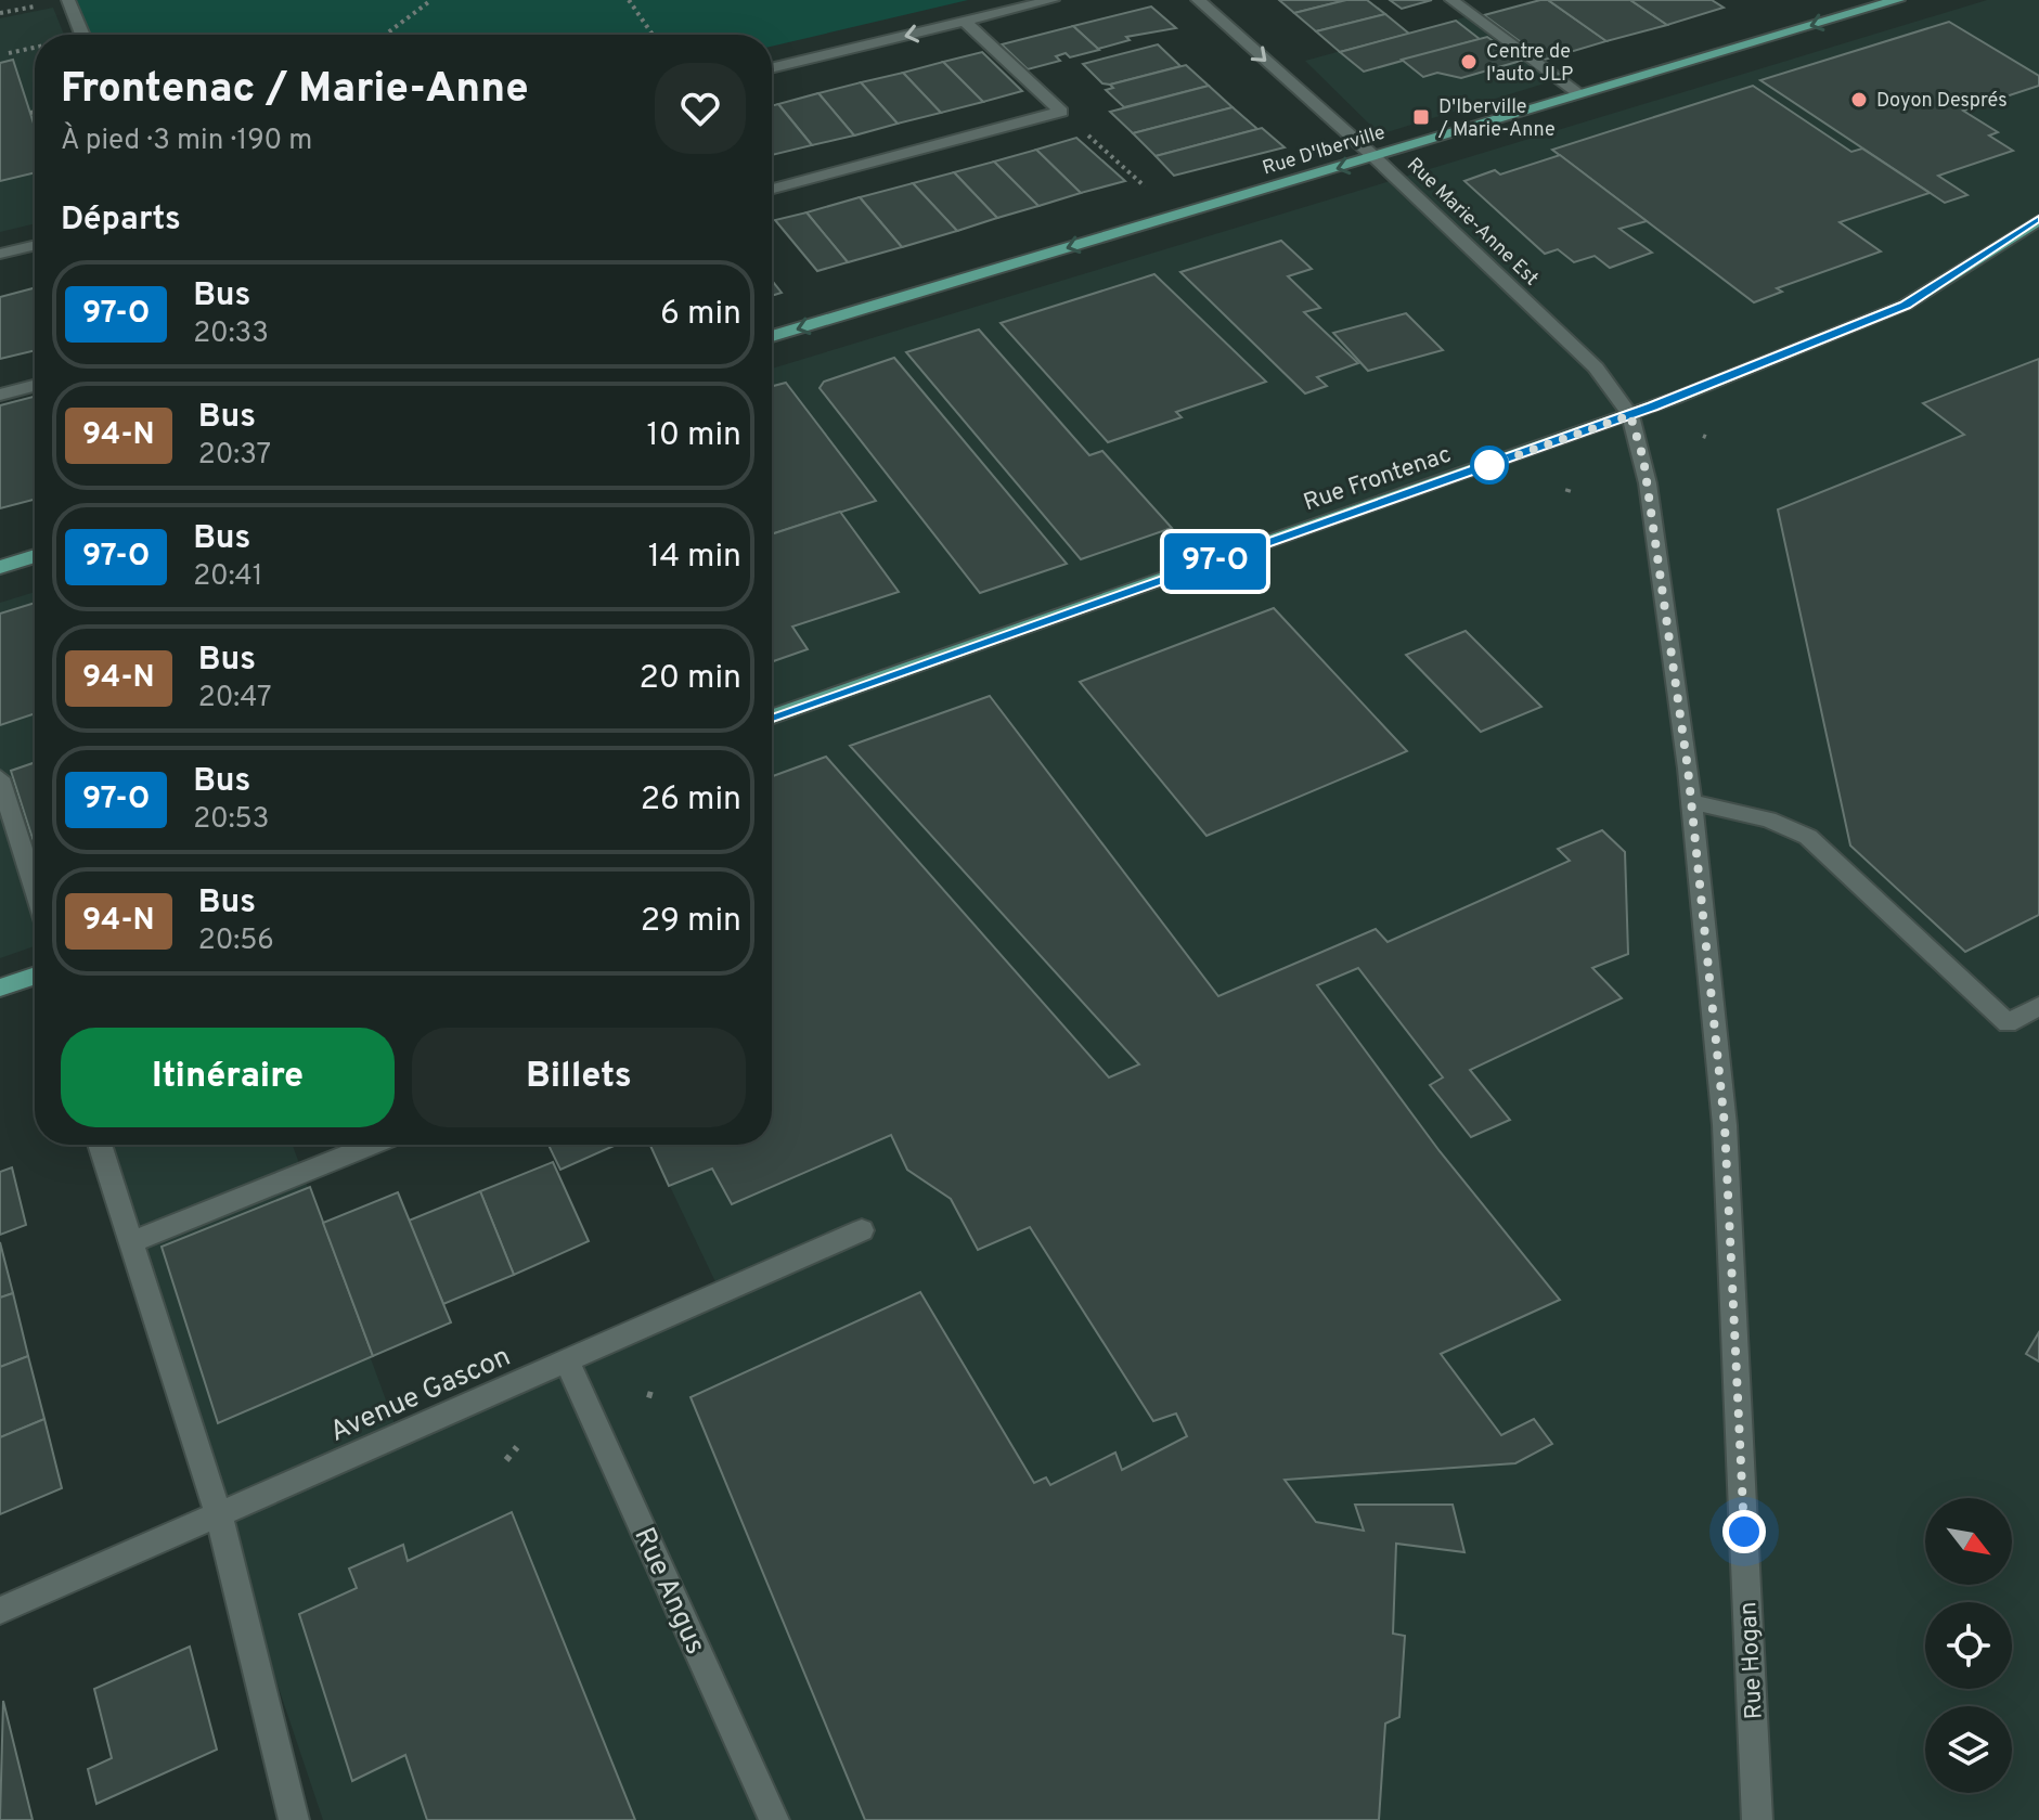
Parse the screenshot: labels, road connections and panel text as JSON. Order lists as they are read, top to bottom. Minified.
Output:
{"streets":{"main road":["Rue D'Iberville","Rue Frontenac"],"street":["Rue Marie-Anne Est","Avenue Gascon","Rue Angus","Rue Hogan"]},"crossings":[["Rue D'Iberville","Rue Marie-Anne Est"],["Rue Marie-Anne Est","Rue Frontenac"],["Rue Marie-Anne Est","Rue Hogan"],["Rue Frontenac","Rue Hogan"],["Avenue Gascon","Rue Angus"]],"one_way":["Rue D'Iberville","Rue Marie-Anne Est"],"places":{"other":["Centre de l'auto JLP","Doyon Després"],"transit":["D'Iberville / Marie-Anne"]},"lines":["bus line 97-O"],"north":"bottom right","page":{"on_map":"97-O","heading":[["Frontenac / Marie-Anne","À pied · 3 min · 190 m"],"Départs"],"list":[{"mark":"97-O","name":"Bus","note":"20:33","value":"6 min"},{"mark":"94-N","name":"Bus","note":"20:37","value":"10 min"},{"mark":"97-O","name":"Bus","note":"20:41","value":"14 min"},{"mark":"94-N","name":"Bus","note":"20:47","value":"20 min"},{"mark":"97-O","name":"Bus","note":"20:53","value":"26 min"},{"mark":"94-N","name":"Bus","note":"20:56","value":"29 min"}],"buttons":["Itinéraire","Billets"]}}
